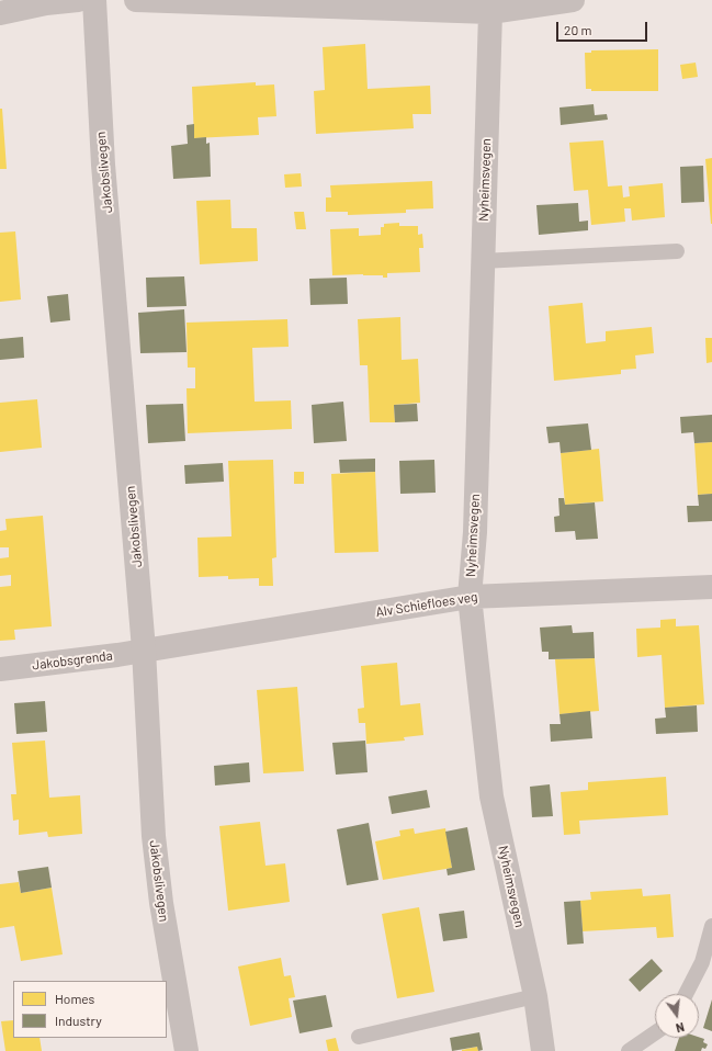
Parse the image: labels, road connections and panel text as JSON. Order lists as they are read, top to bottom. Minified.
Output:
{"streets":{"street":["Jakobslivegen","Nyheimsvegen","Alv Schiefloes veg","Jakobsgrenda"]},"crossings":[["Jakobslivegen","Alv Schiefloes veg"],["Jakobslivegen","Jakobsgrenda"],["Nyheimsvegen","Alv Schiefloes veg"],["Alv Schiefloes veg","Jakobsgrenda"]],"legend":["Homes","Industry"],"scale_bar":"20 m","north":"bottom"}
